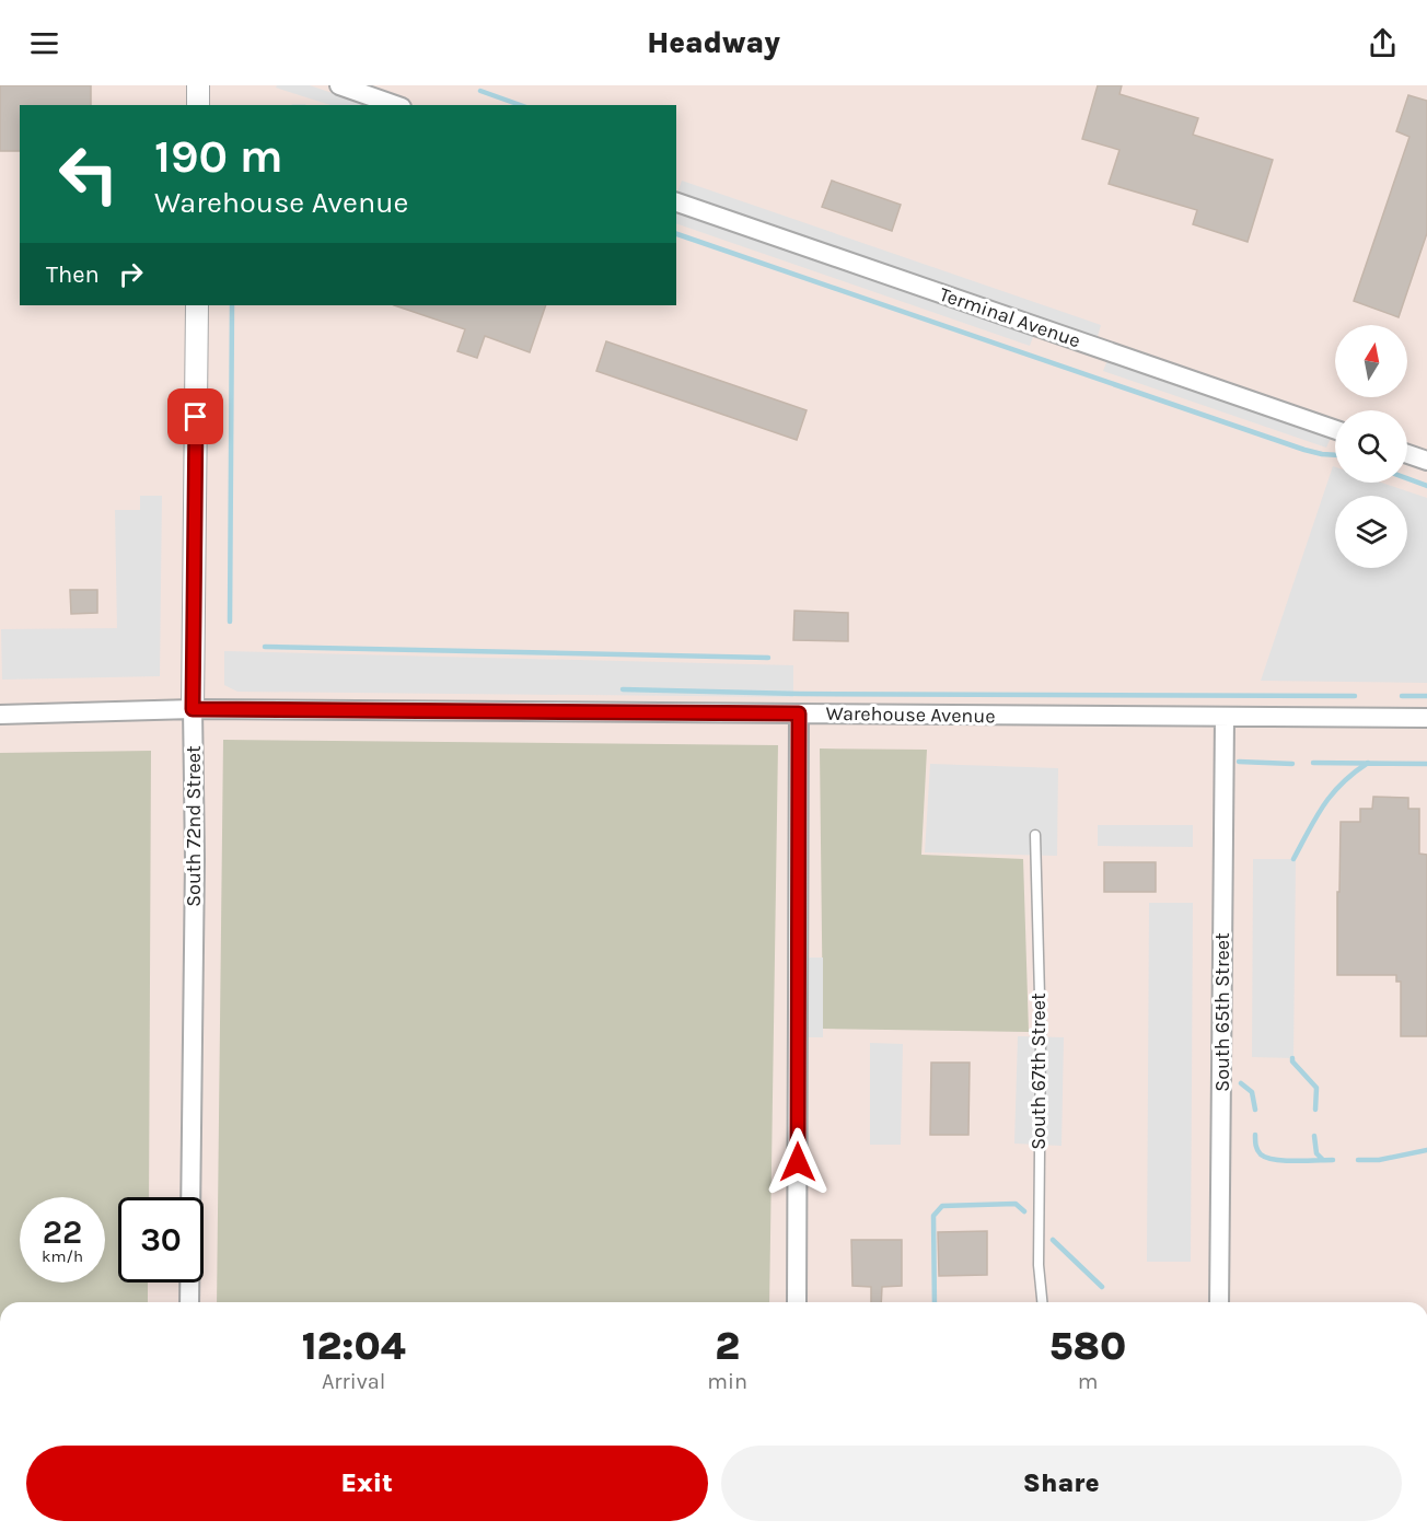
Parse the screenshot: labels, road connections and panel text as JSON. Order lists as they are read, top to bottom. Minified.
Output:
{"streets":{"street":["Terminal Avenue","Warehouse Avenue","South 72nd Street","South 65th Street"],"lane":["South 67th Street"]},"crossings":[["Warehouse Avenue","South 72nd Street"],["Warehouse Avenue","South 65th Street"]],"north":"top","page":{"header":"Headway","turn":["190 m","Warehouse Avenue"],"then":"Then","speed":"22 km/h","limit":"30","eta":["12:04","Arrival","2","min","580","m"],"buttons":["Exit","Share"]}}
